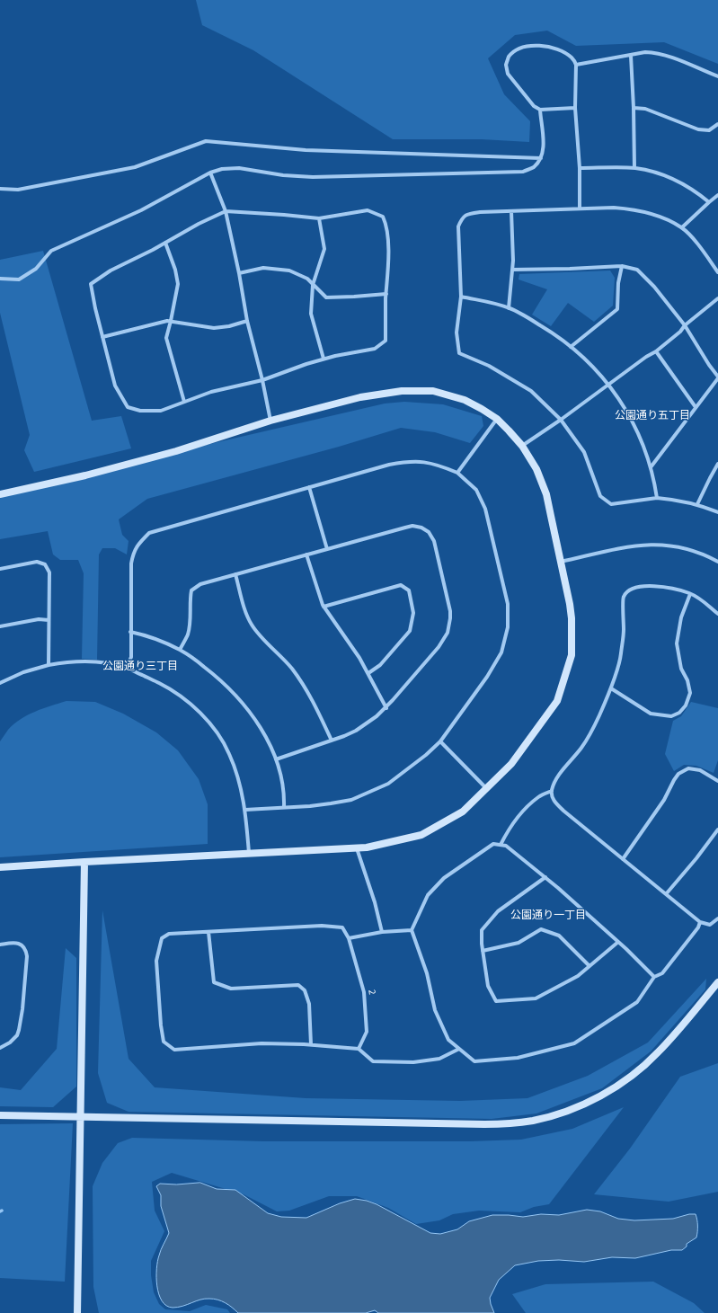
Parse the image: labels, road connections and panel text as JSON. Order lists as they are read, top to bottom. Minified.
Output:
{"streets":{"street":["2"]},"districts":["公園通り五丁目","公園通り三丁目","公園通り一丁目"]}
